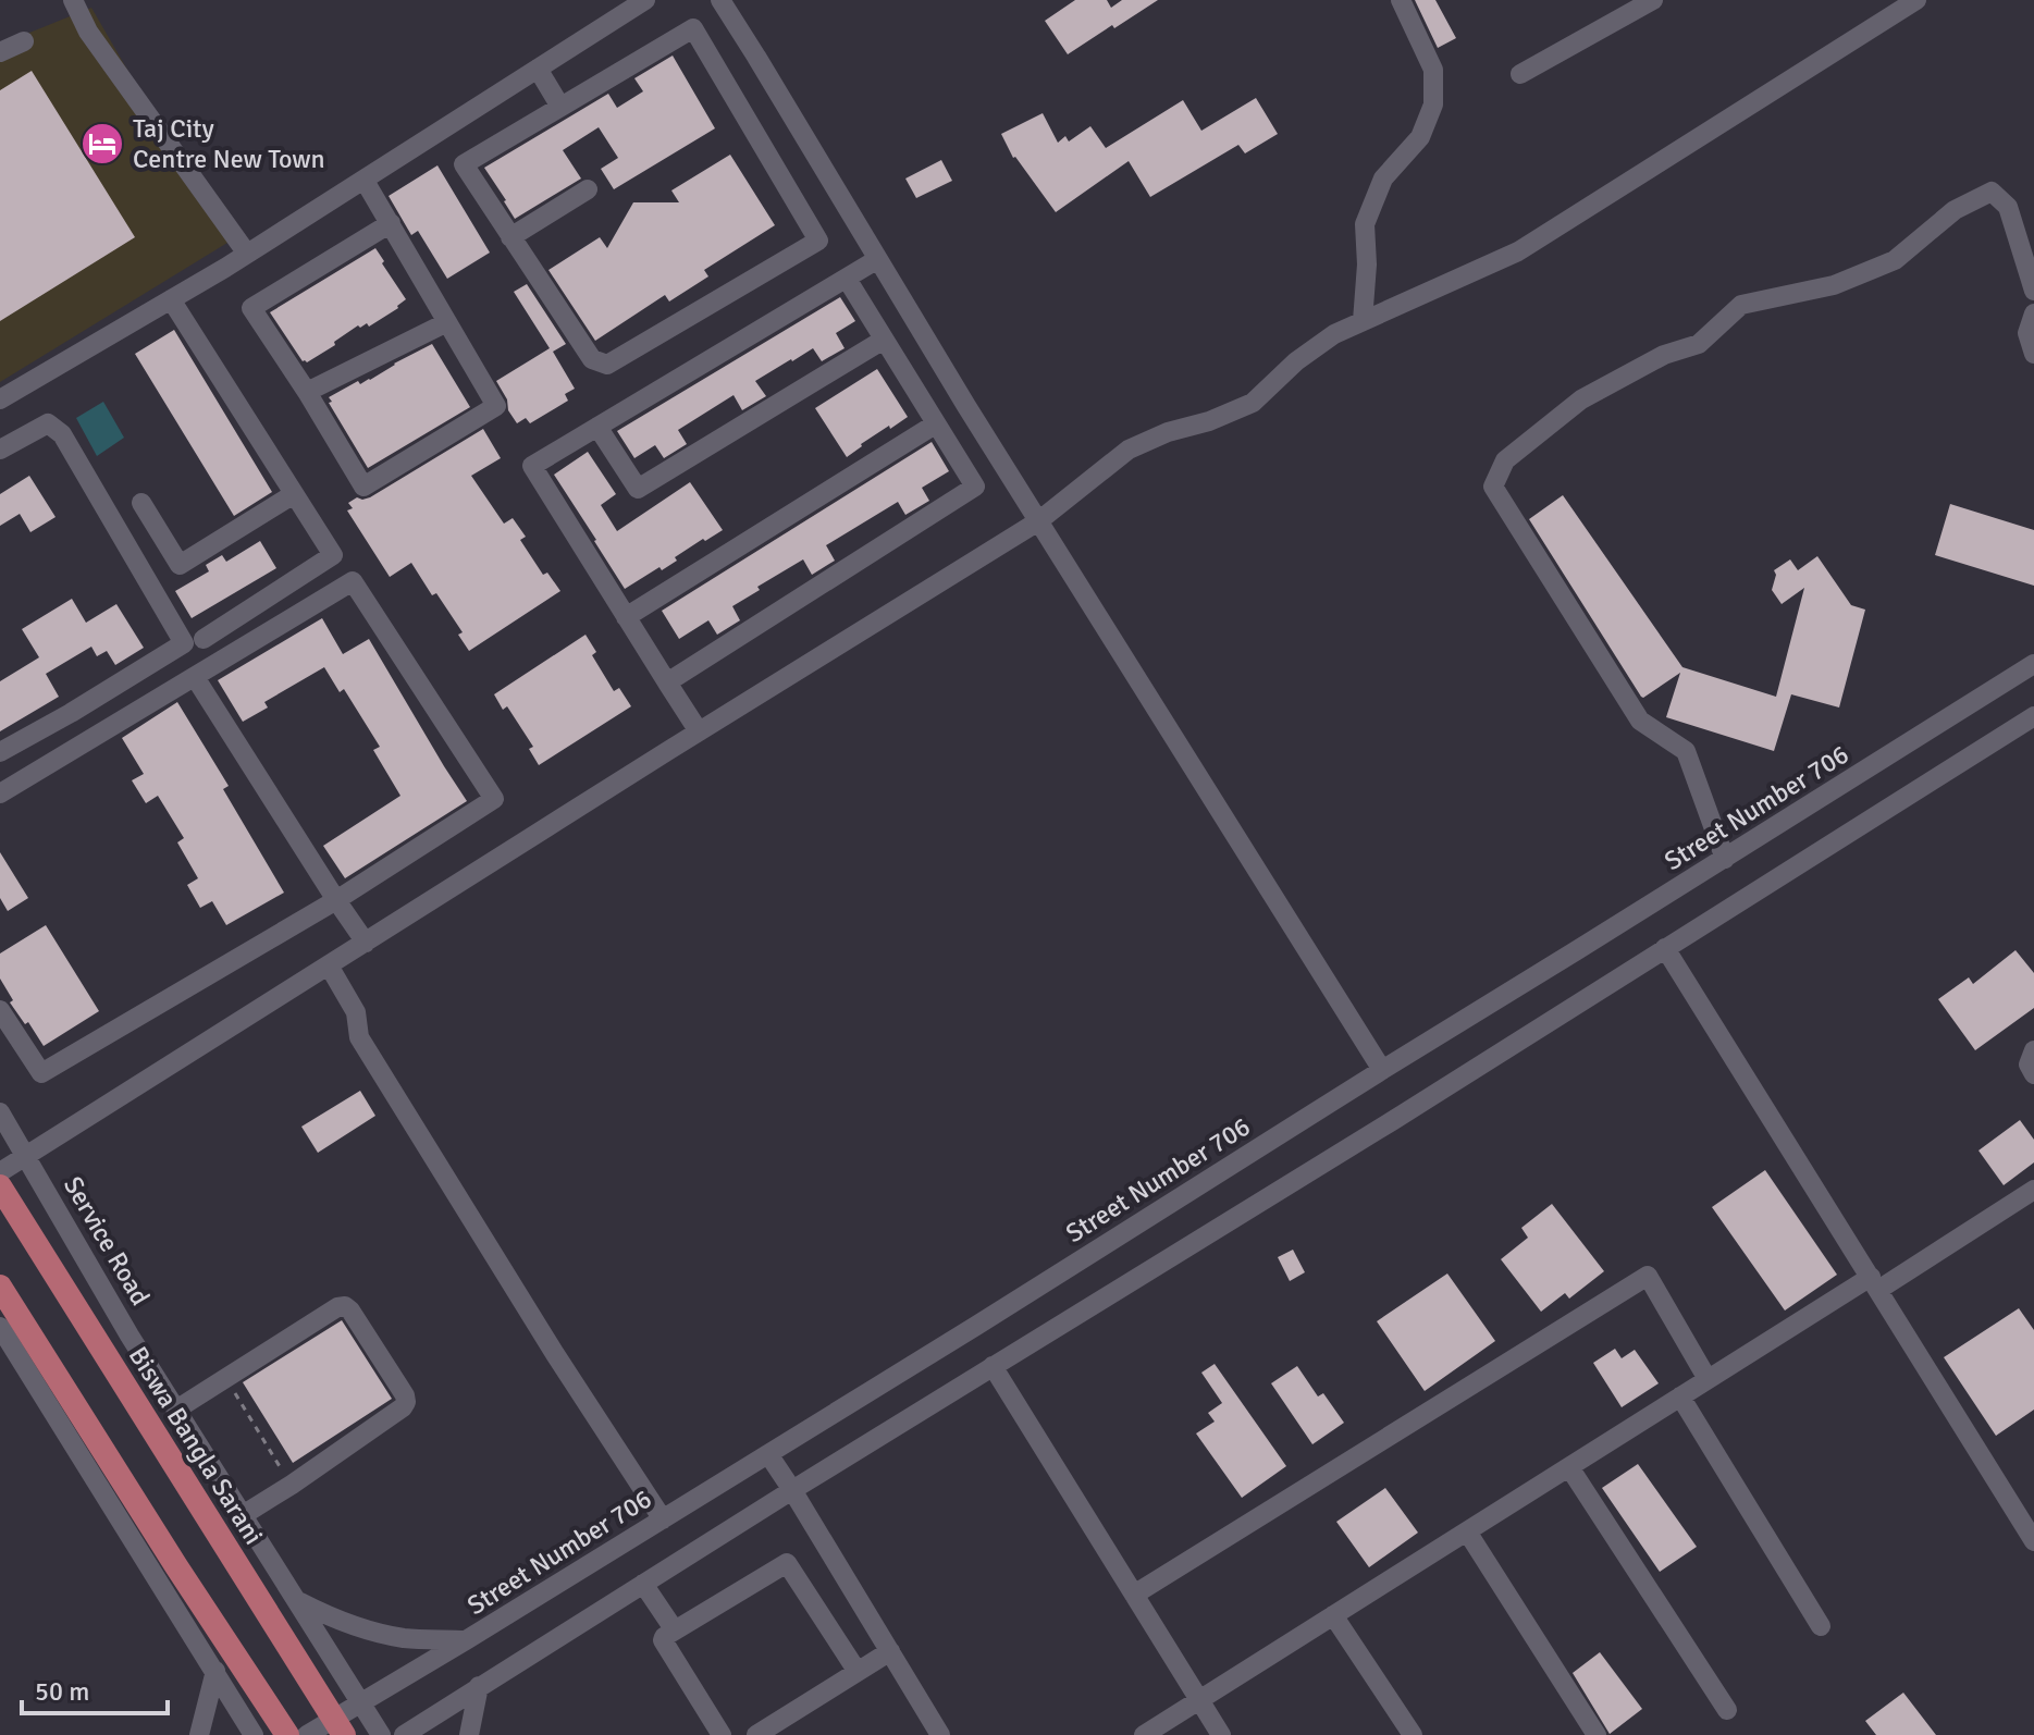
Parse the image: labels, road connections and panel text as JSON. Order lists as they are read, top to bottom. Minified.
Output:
{"streets":{"main road":["Biswa Bangla Sarani"],"street":["Street Number 706","Service Road"]},"crossings":[["Street Number 706","Service Road"],["Street Number 706","Biswa Bangla Sarani"]],"places":{"hotel":["Taj City Centre New Town"]},"scale_bar":"50 m"}
